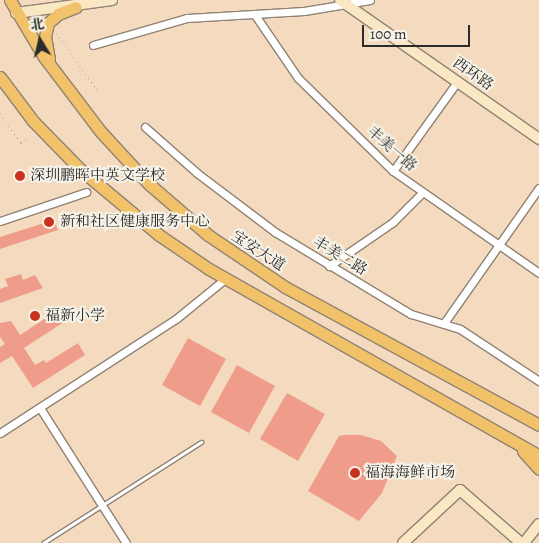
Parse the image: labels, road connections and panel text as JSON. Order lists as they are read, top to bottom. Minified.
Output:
{"streets":{"main road":["宝安大道"],"street":["西环路","丰美一路","丰美二路"]},"places":["深圳鹏晖中英文学校","新和社区健康服务中心","福新小学","福海海鲜市场"],"scale_bar":"100 m","north":"top"}
